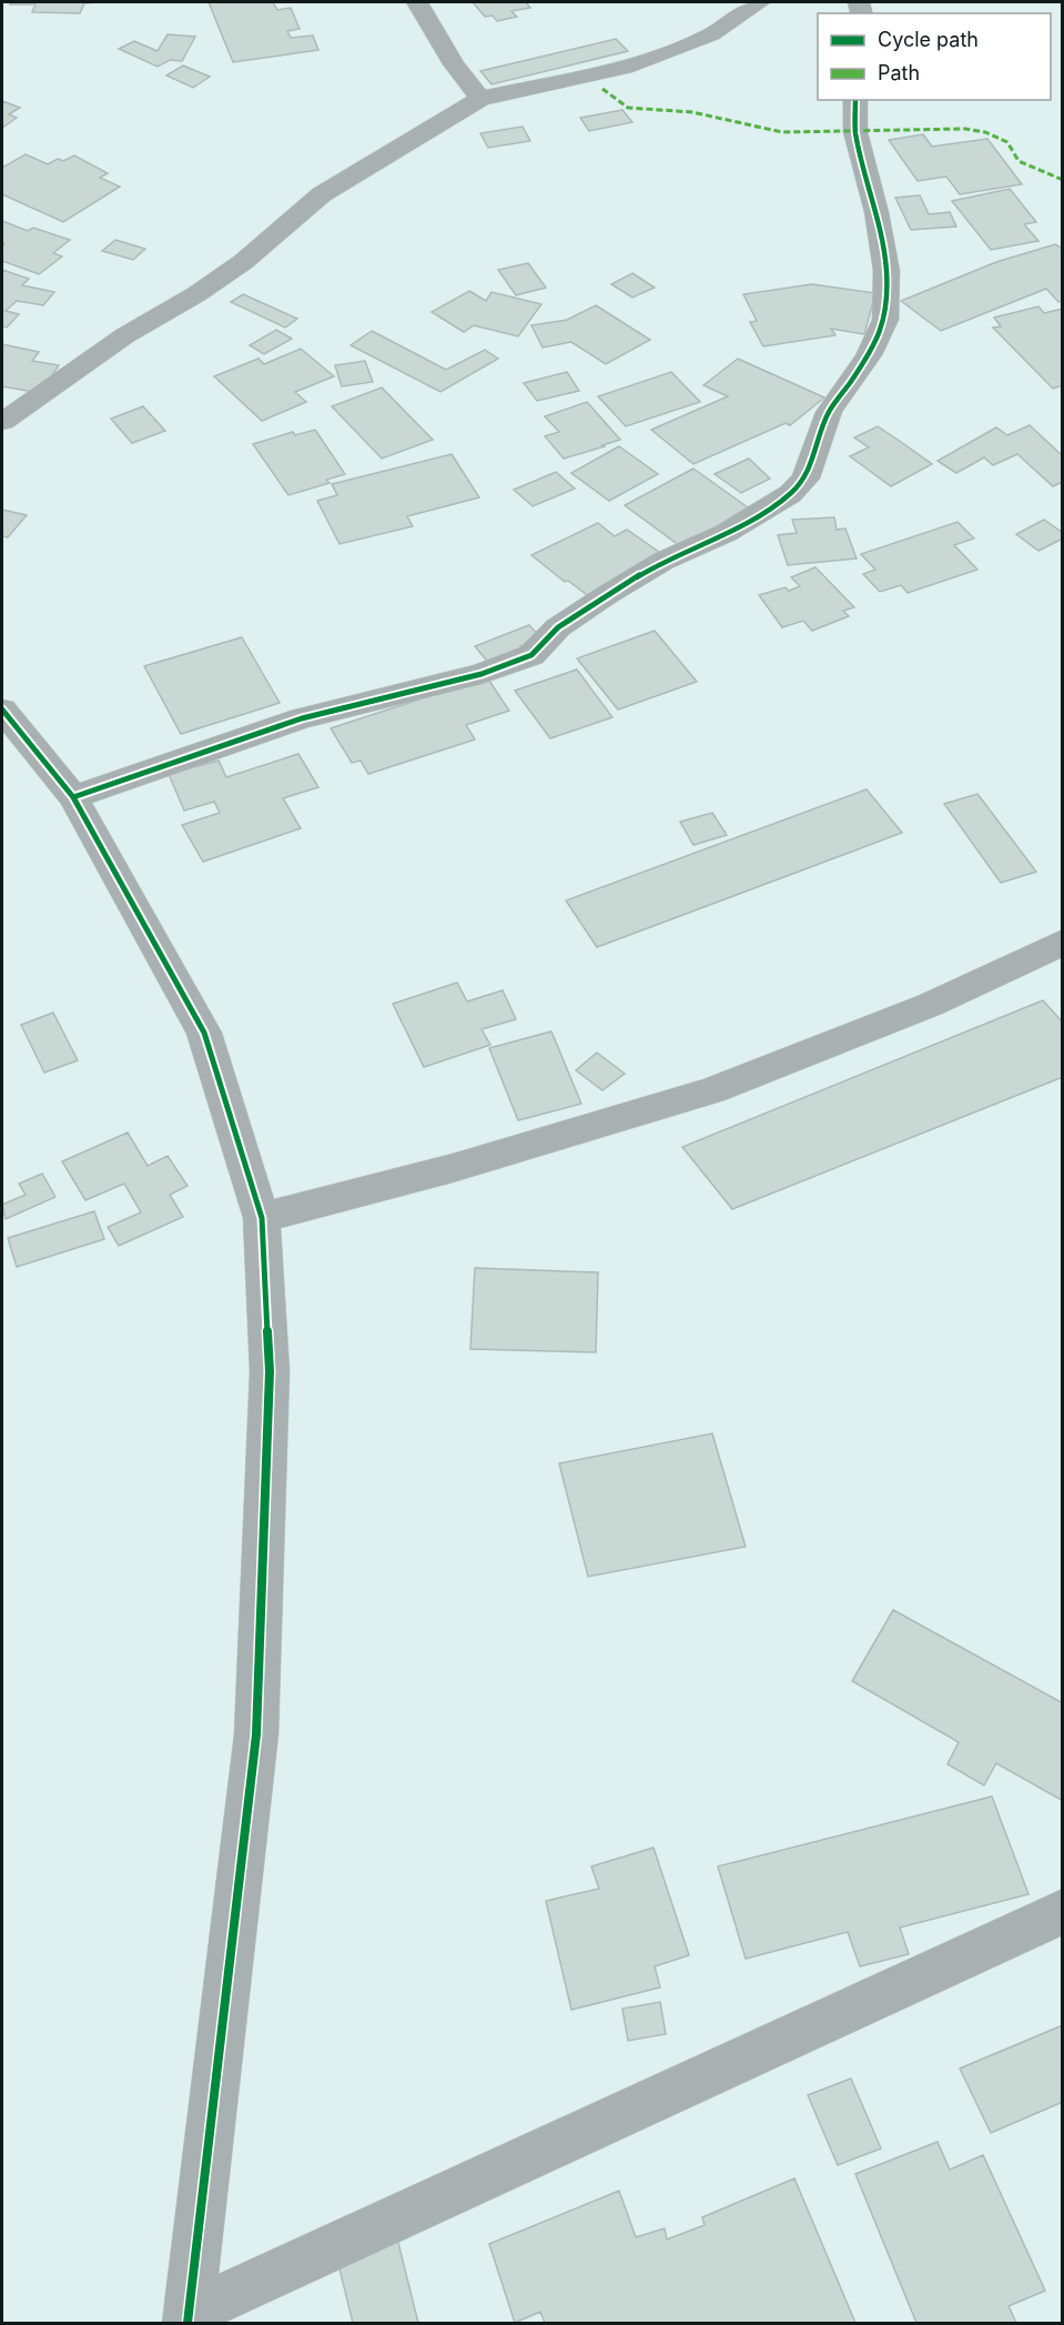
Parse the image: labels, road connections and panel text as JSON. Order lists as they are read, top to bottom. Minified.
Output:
{"legend":["Cycle path","Path"]}
